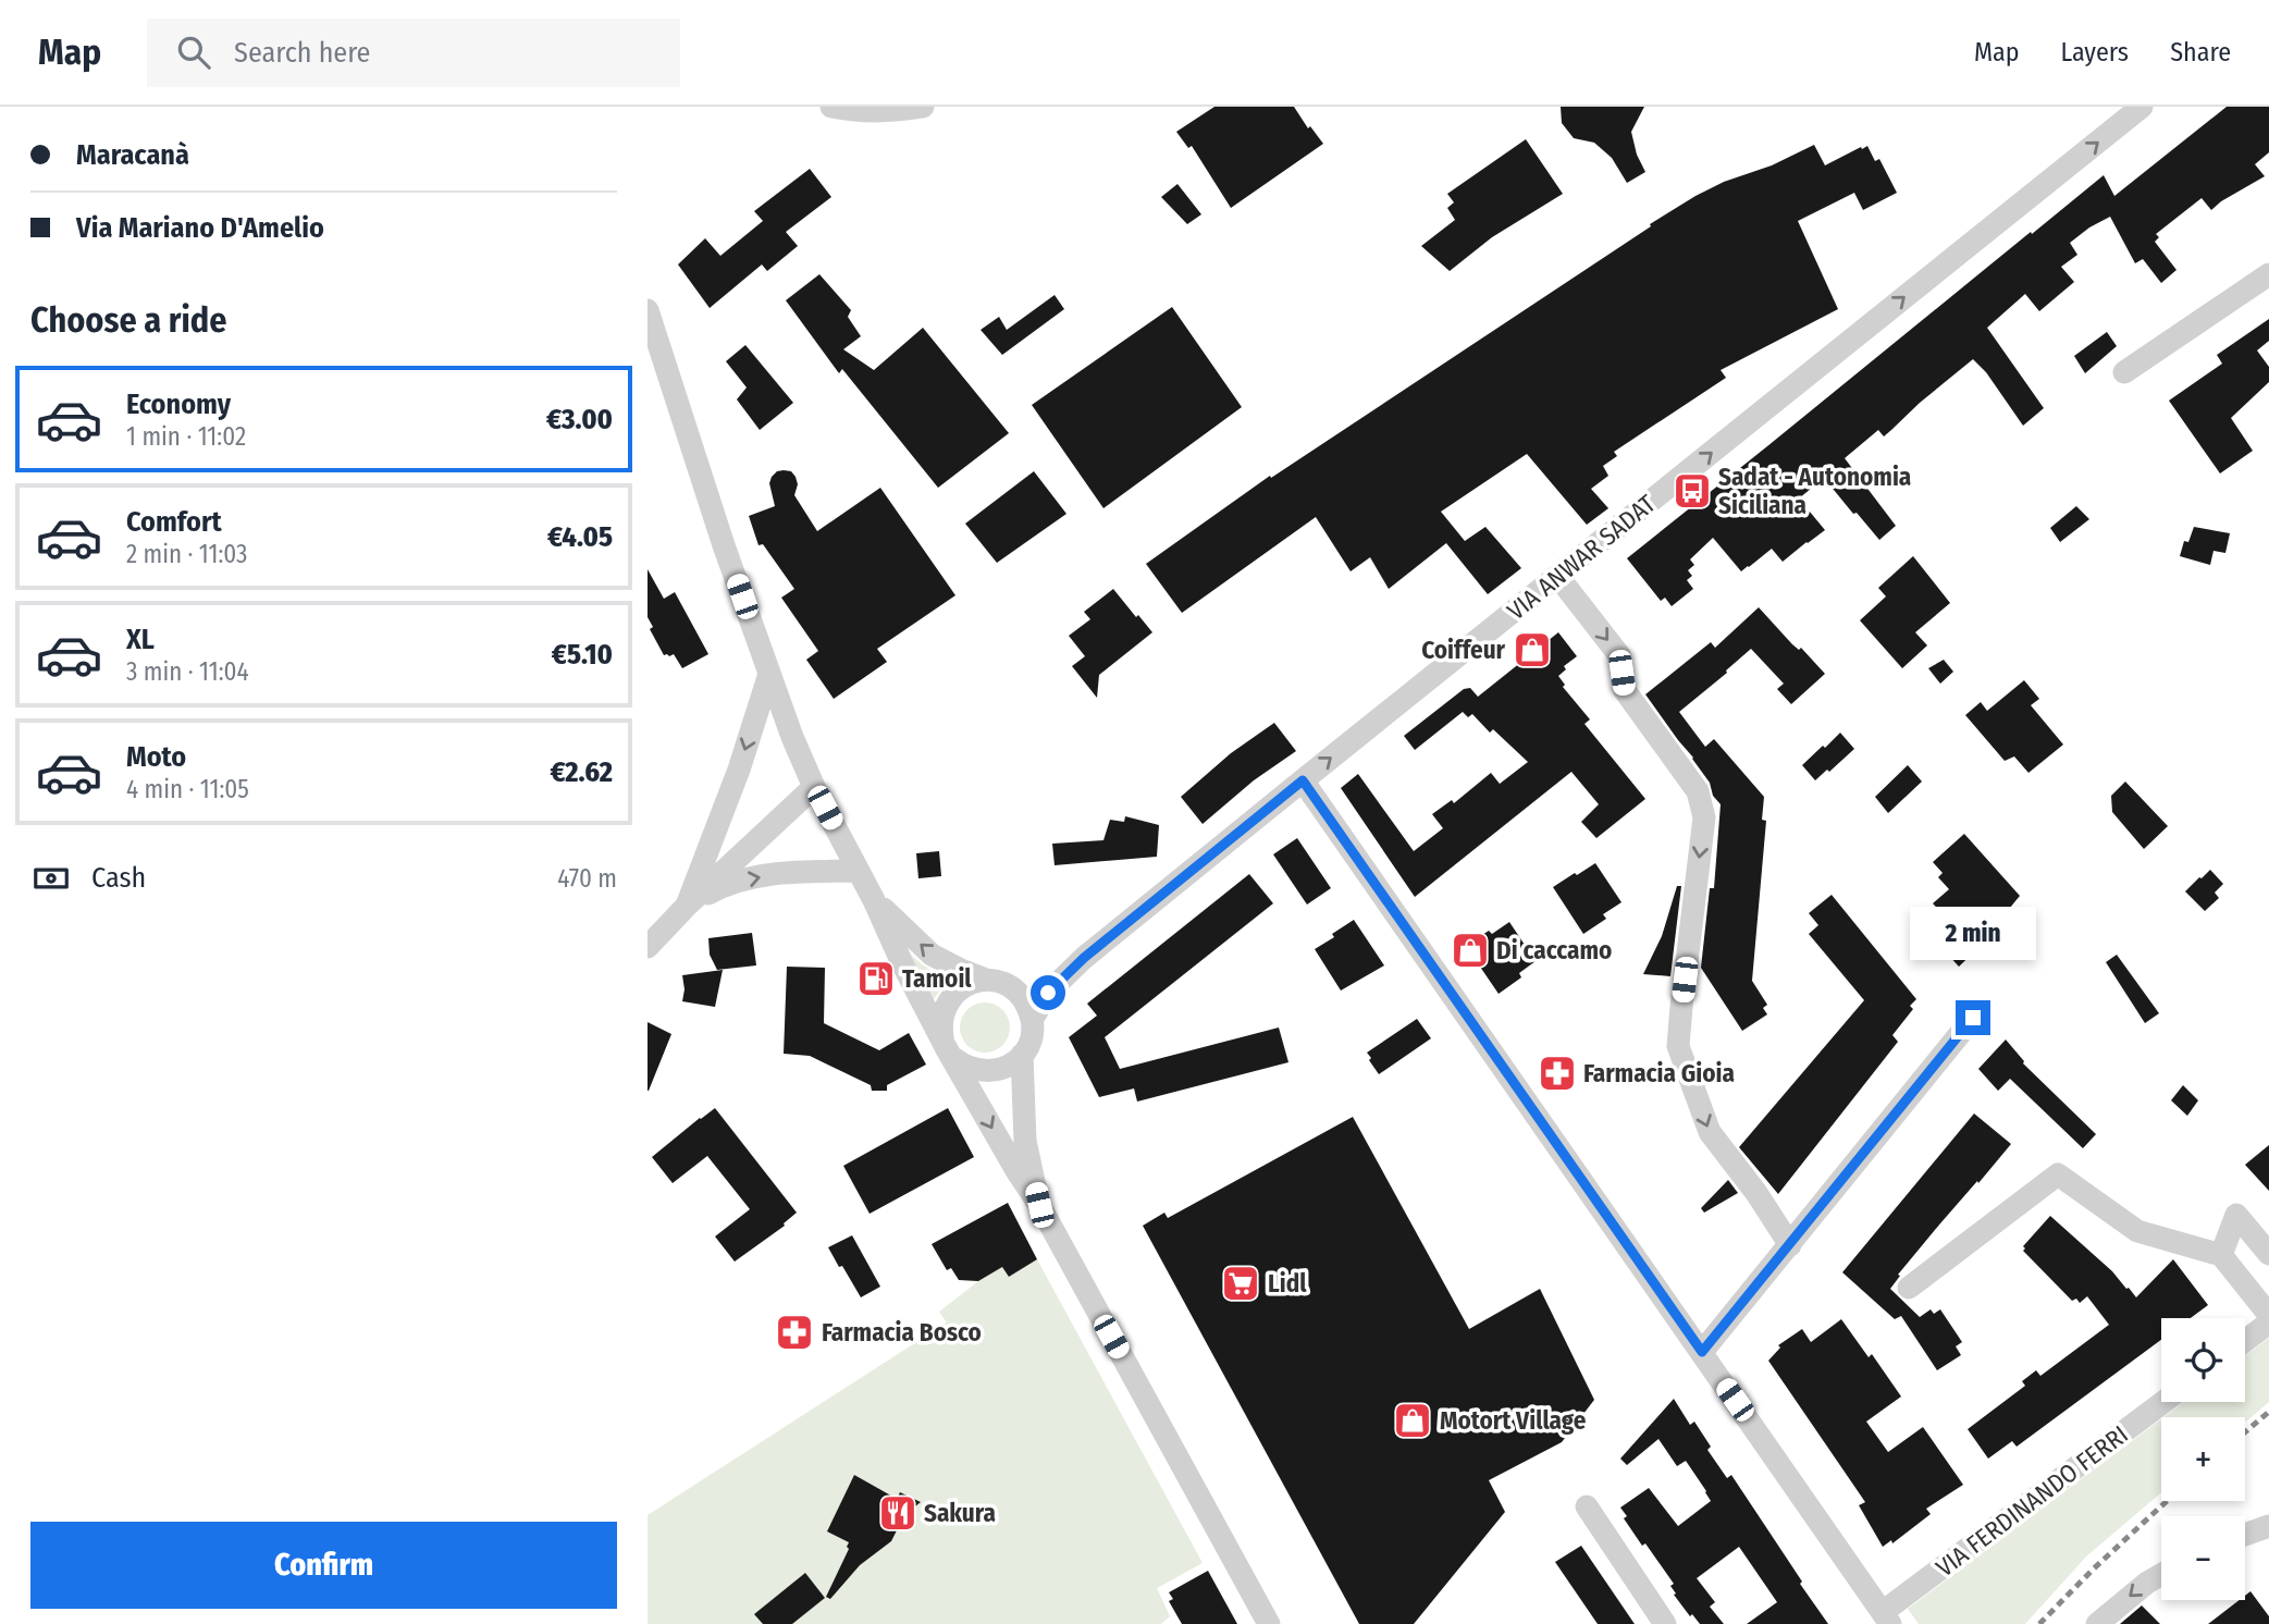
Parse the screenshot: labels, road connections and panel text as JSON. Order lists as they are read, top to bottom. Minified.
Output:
{"streets":{"street":["VIA ANWAR SADAT","VIA FERDINANDO FERRI"]},"one_way":["VIA ANWAR SADAT"],"places":{"bus stop":["Sadat - Autonomia Siciliana"],"shop":["Coiffeur","Di caccamo","Motort Village"],"fuel station":["Tamoil"],"pharmacy":["Farmacia Gioia","Farmacia Bosco"],"supermarket":["Lidl"],"restaurant":["Sakura"]},"page":{"header":"Map","search":"Search here","nav":["Map","Layers","Share"],"banner":["Maracanà","Via Mariano D'Amelio"],"heading":"Choose a ride","list":[{"name":"Economy","note":"1 min · 11:02","value":"€3.00"},{"name":"Comfort","note":"2 min · 11:03","value":"€4.05"},{"name":"XL","note":"3 min · 11:04","value":"€5.10"},{"name":"Moto","note":"4 min · 11:05","value":"€2.62"}],"pay":["Cash","470 m"],"bubble":"2 min","map_buttons":["+","−"],"buttons":"Confirm"}}
